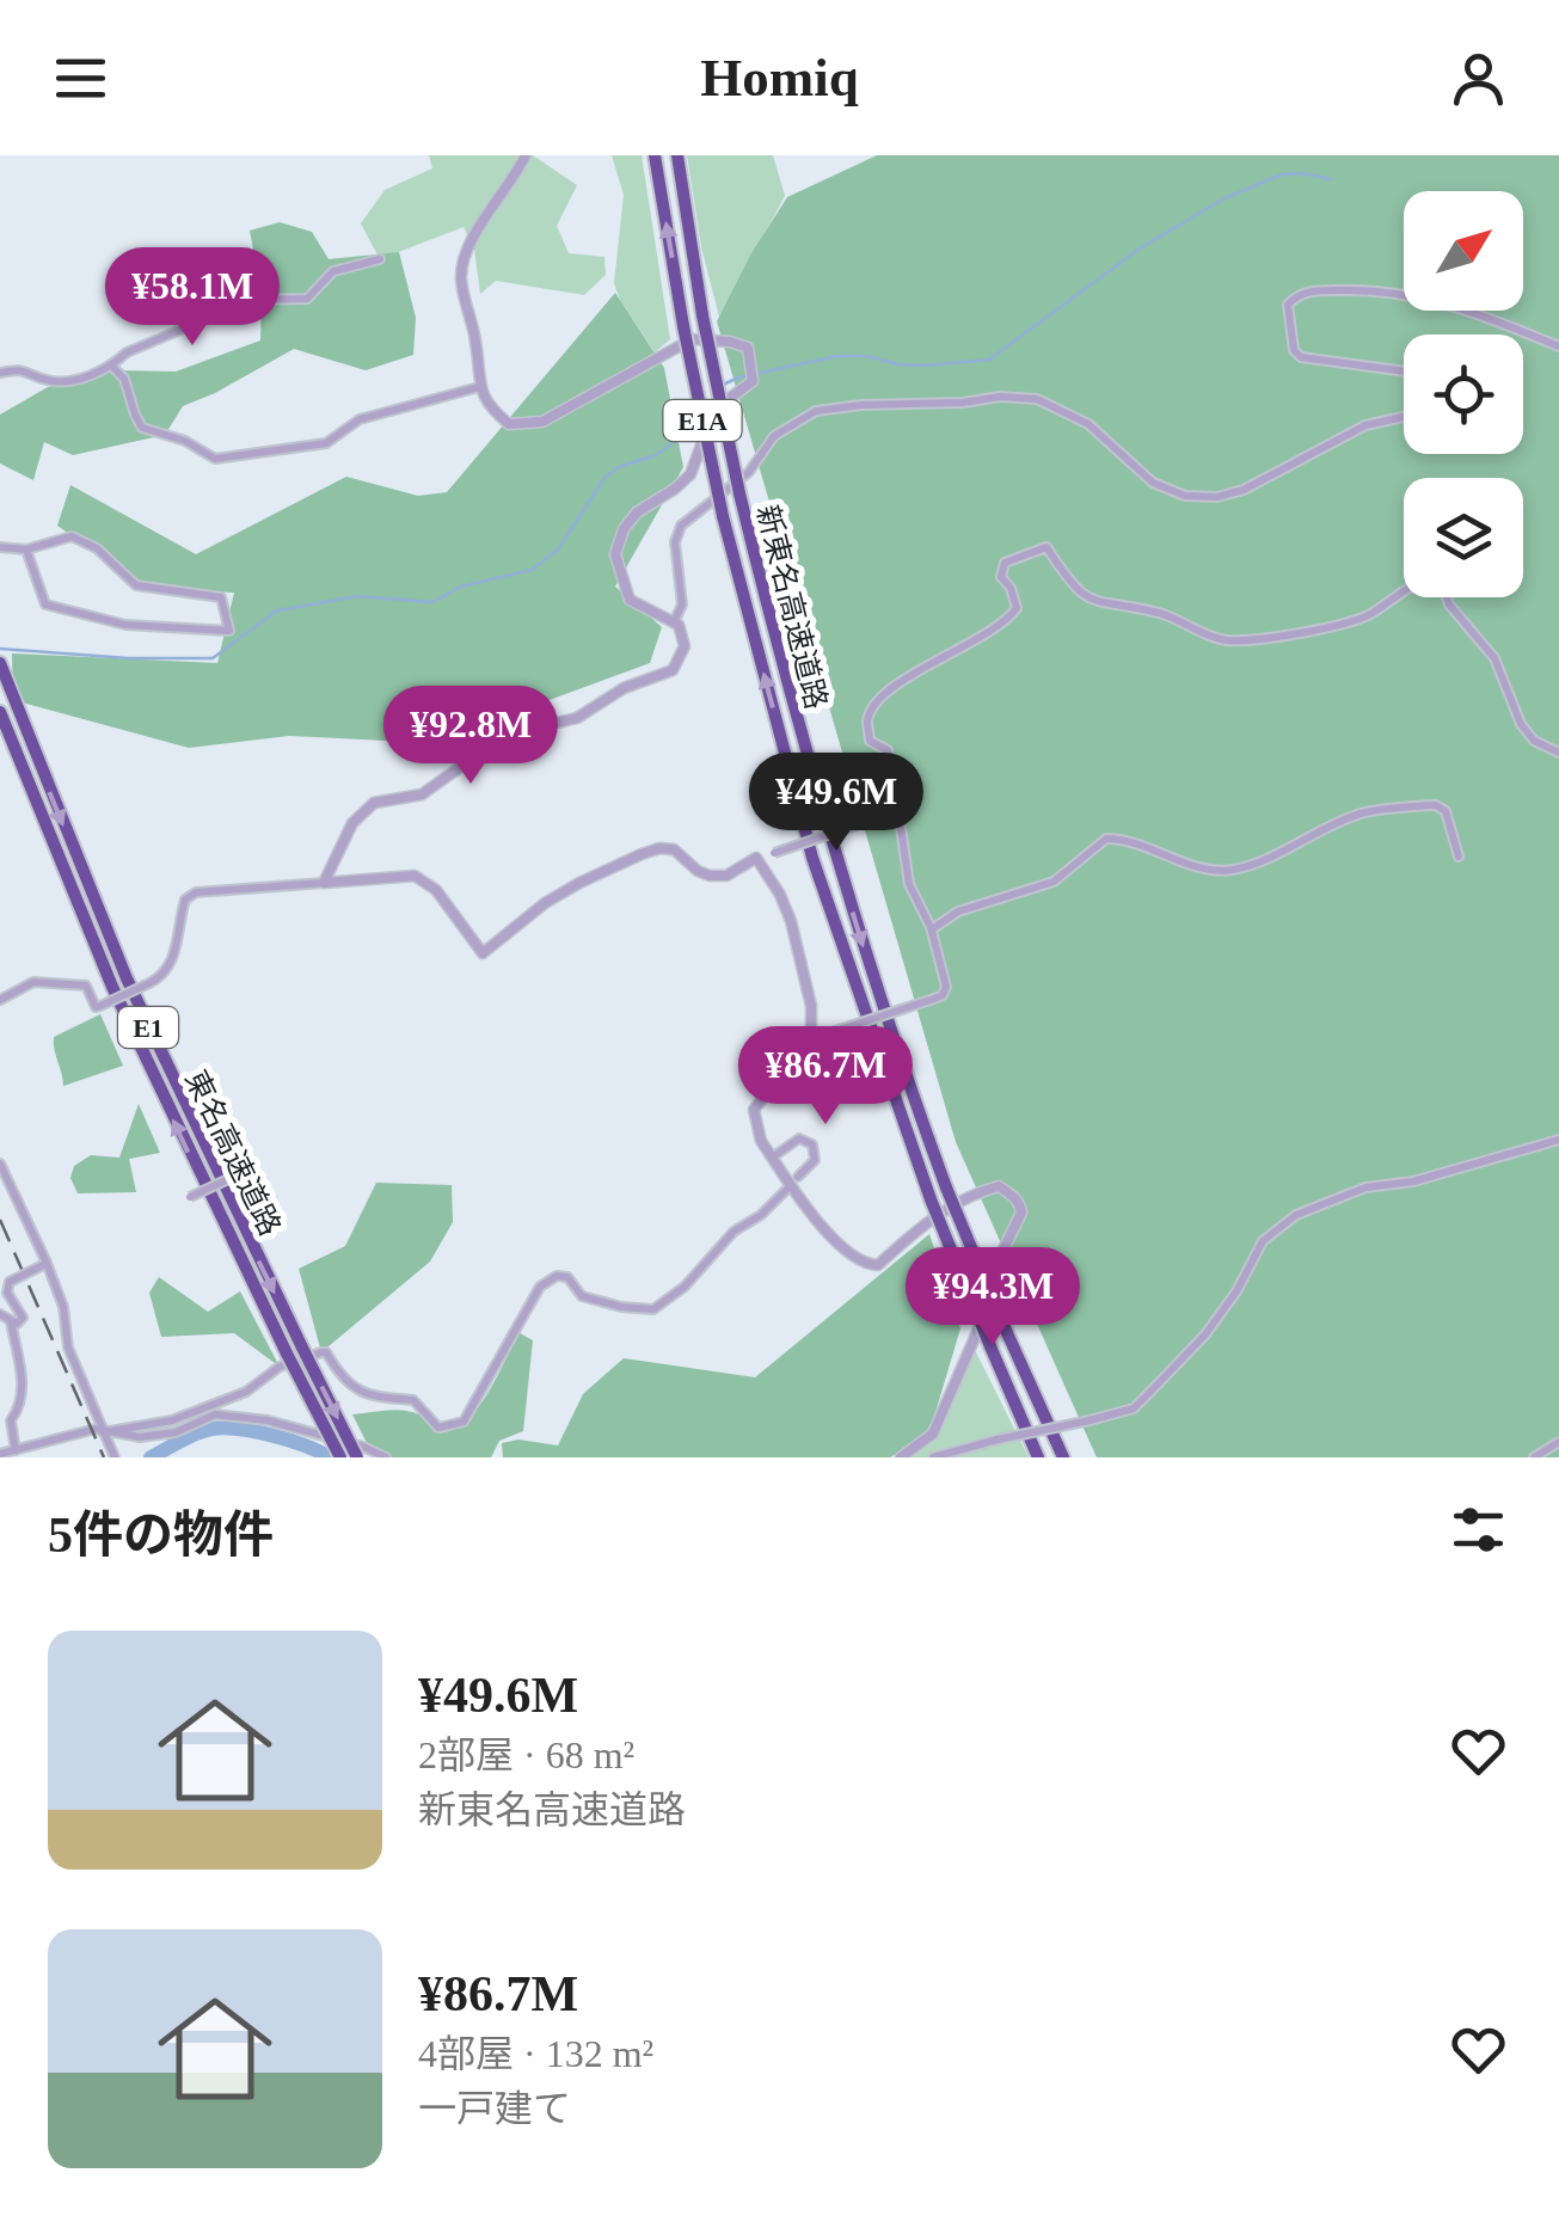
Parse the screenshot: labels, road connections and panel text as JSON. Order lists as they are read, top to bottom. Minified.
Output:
{"streets":{"highway":["E1A","新東名高速道路","E1","東名高速道路"]},"north":"top right","page":{"header":"Homiq","price":["¥58.1M","¥92.8M","¥49.6M","¥86.7M","¥94.3M"],"heading":"5件の物件","list":[{"name":"¥49.6M","note":"2部屋 · 68 m² · 新東名高速道路"},{"name":"¥86.7M","note":"4部屋 · 132 m² · 一戸建て"}]}}
